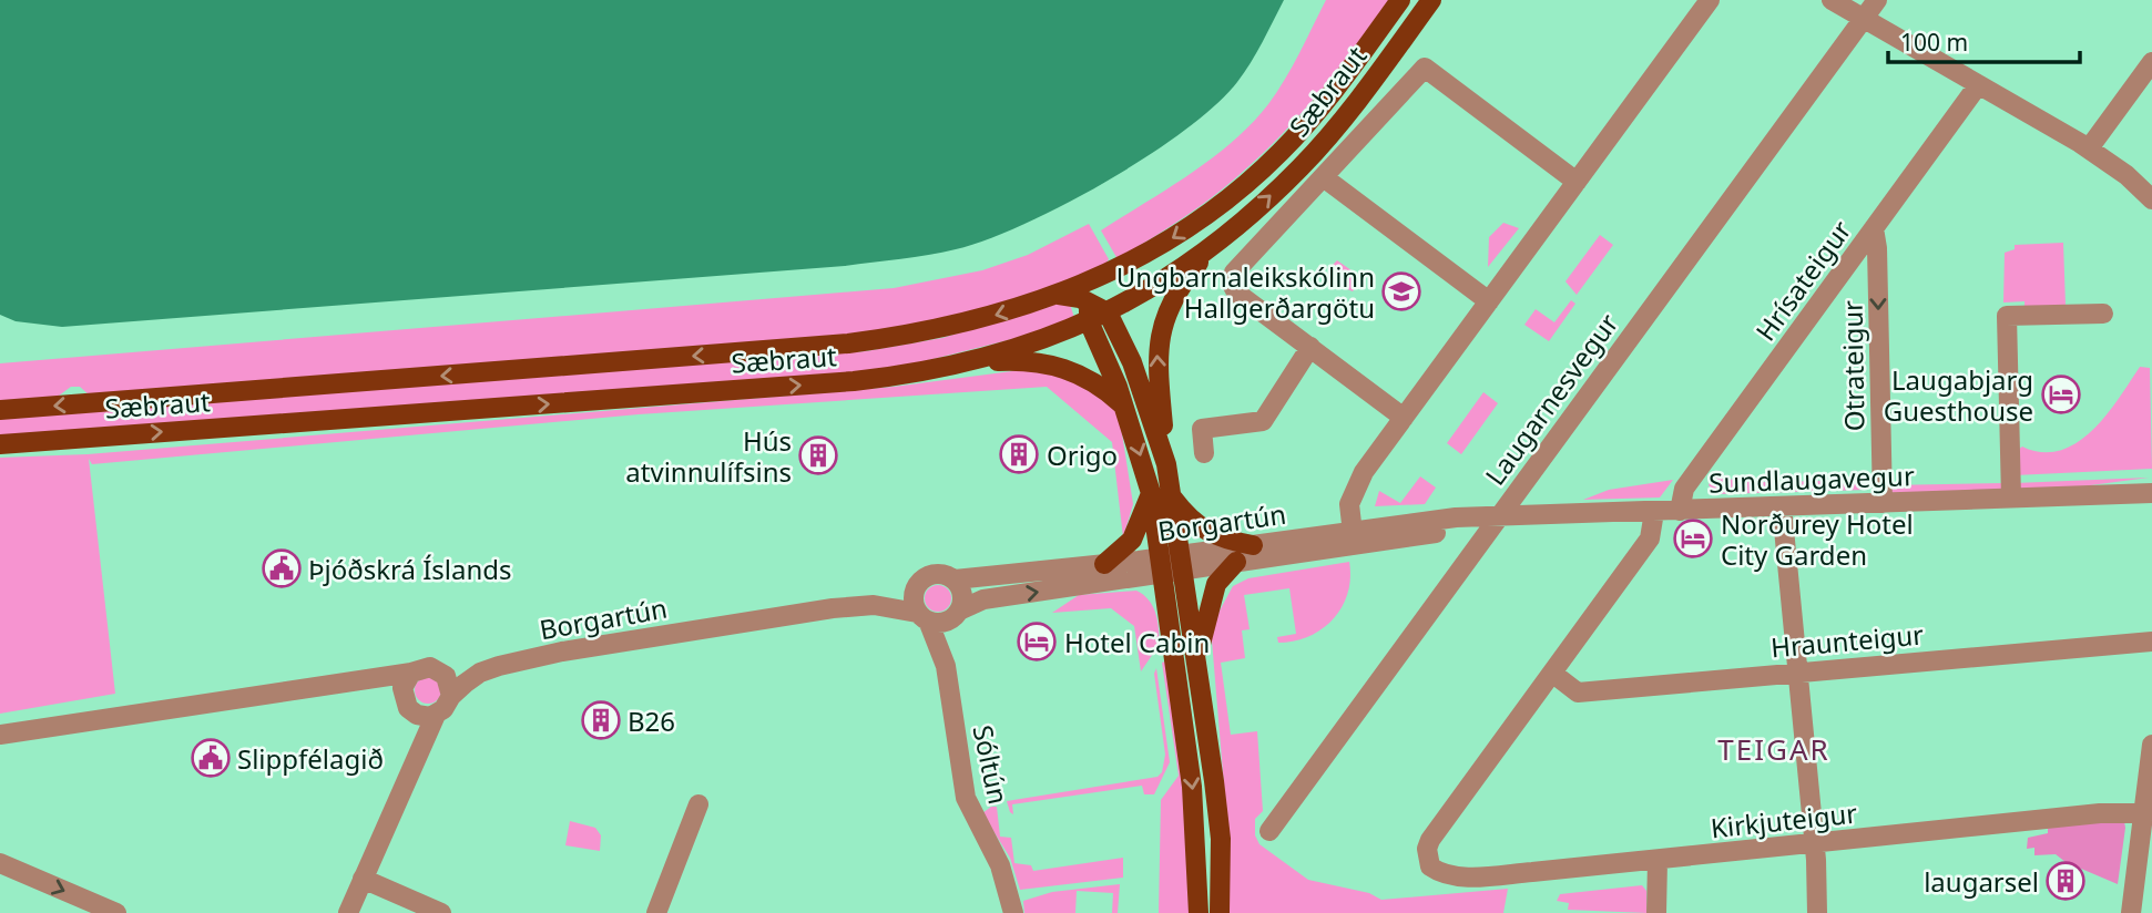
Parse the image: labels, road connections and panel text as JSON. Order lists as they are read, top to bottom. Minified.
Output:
{"streets":{"main road":["Sæbraut"],"street":["Hrísateigur","Otrateigur","Laugarnesvegur","Sundlaugavegur","Borgartún","Hraunteigur","Sóltún","Kirkjuteigur"]},"crossings":[["Hrísateigur","Otrateigur"],["Hrísateigur","Sundlaugavegur"],["Otrateigur","Sundlaugavegur"],["Laugarnesvegur","Sundlaugavegur"],["Laugarnesvegur","Borgartún"],["Sundlaugavegur","Borgartún"],["Borgartún","Sóltún"],["Hraunteigur","Kirkjuteigur"]],"one_way":["Otrateigur"],"districts":["TEIGAR"],"places":{"school or university":["Ungbarnaleikskólinn Hallgerðargötu"],"hotel":["Laugabjarg Guesthouse","Norðurey Hotel City Garden","Hotel Cabin"],"building":["Origo","Hús atvinnulífsins","B26","laugarsel"],"public building":["Þjóðskrá Íslands","Slippfélagið"]},"scale_bar":"100 m"}
